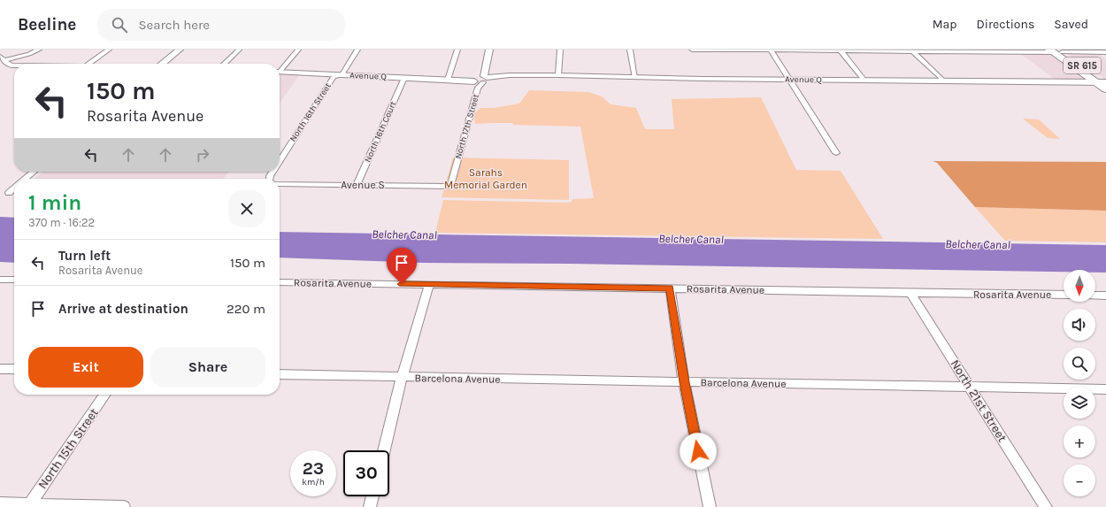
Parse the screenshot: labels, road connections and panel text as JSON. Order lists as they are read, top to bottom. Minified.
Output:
{"streets":{"main road":["SR 615"],"street":["Avenue Q","North 16th Street","North 17th Street","North 16th Court","Avenue S","Rosarita Avenue","Barcelona Avenue","North 21st Street","North 15th Street"]},"crossings":[["SR 615","Avenue Q"],["Avenue Q","North 16th Street"],["Avenue Q","North 17th Street"],["Avenue Q","North 16th Court"],["North 17th Street","Avenue S"],["North 16th Court","Avenue S"],["Rosarita Avenue","North 21st Street"],["Barcelona Avenue","North 21st Street"]],"water":["Belcher Canal"],"parks":["Sarahs Memorial Garden"],"north":"bottom","page":{"header":"Beeline","search":"Search here","nav":["Map","Directions","Saved"],"turn":["150 m","Rosarita Avenue"],"heading":["1 min","370 m · 16:22"],"list":[{"name":"Turn left","note":"Rosarita Avenue","value":"150 m"},{"name":"Arrive at destination","value":"220 m"}],"map_buttons":["+","−"],"buttons":["Exit","Share"],"speed":"23 km/h","limit":"30"}}
